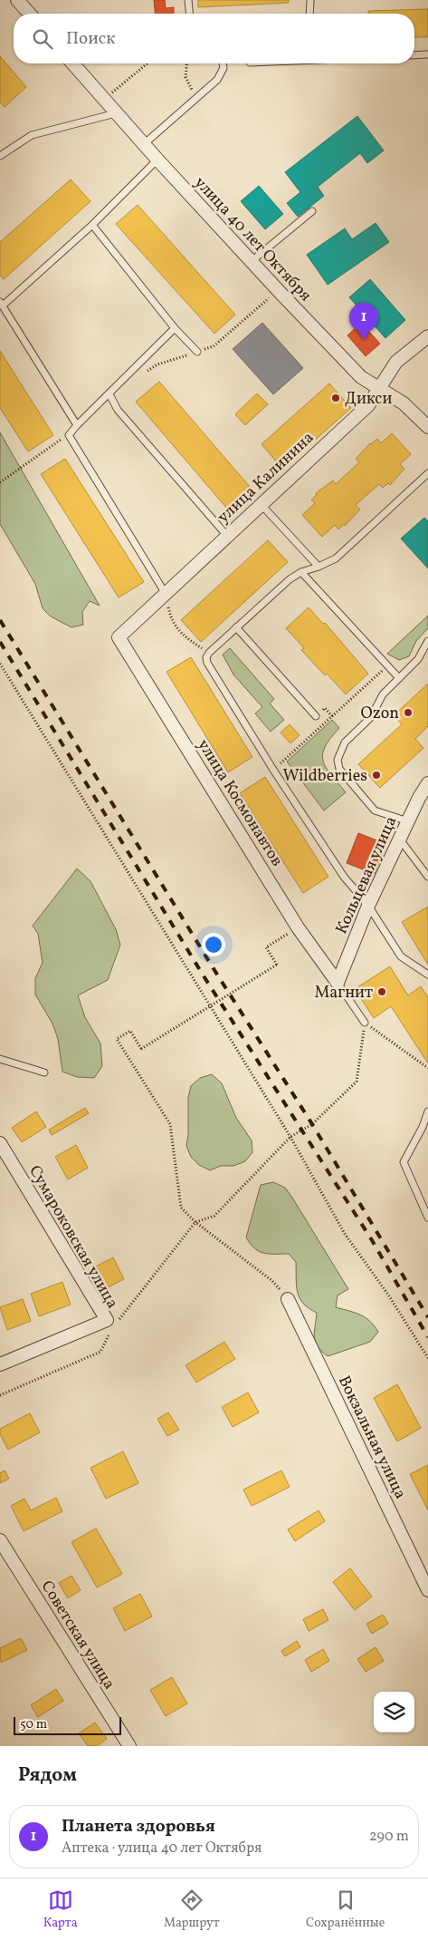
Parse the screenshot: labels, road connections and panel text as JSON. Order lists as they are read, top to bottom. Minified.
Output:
{"streets":{"street":["улица 40 лет Октября","улица Калинина","улица Космонавтов","Кольцевая улица","Сумароковская улица","Вокзальная улица","Советская улица"]},"crossings":[["улица 40 лет Октября","улица Калинина"],["улица Калинина","улица Космонавтов"],["улица Космонавтов","Кольцевая улица"]],"places":["Дикси","Ozon","Wildberries","Магнит"],"scale_bar":"50 m","page":{"search":"Поиск","pins":"1","scale":"50 m","heading":"Рядом","list":[{"mark":"1","name":"Планета здоровья","note":"Аптека · улица 40 лет Октября","value":"290 m"}],"nav":["Карта","Маршрут","Сохранённые"]}}
